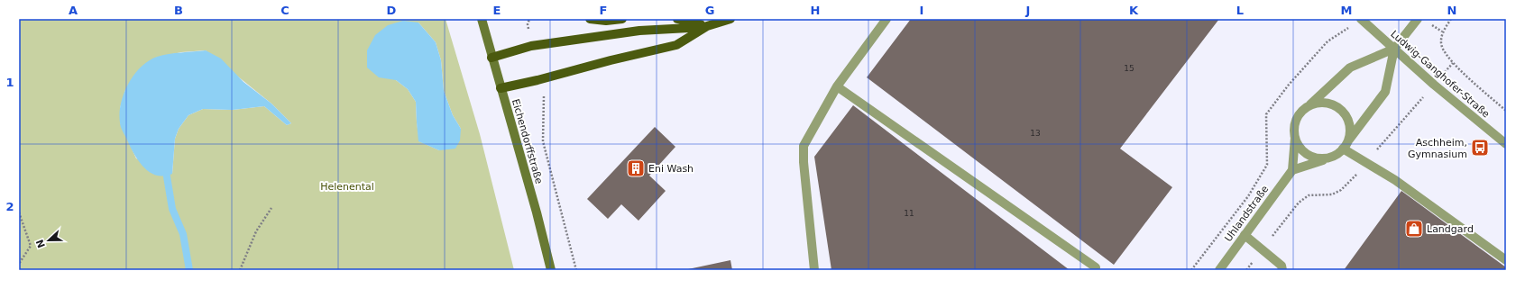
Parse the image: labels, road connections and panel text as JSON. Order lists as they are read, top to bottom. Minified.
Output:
{"streets":{"street":["Ludwig-Ganghofer-Straße","Eichendorffstraße","Uhlandstraße"]},"crossings":[["Ludwig-Ganghofer-Straße","Uhlandstraße"]],"parks":["Helenental"],"places":{"bus stop":["Aschheim, Gymnasium"],"building":["Eni Wash"],"shop":["Landgard"]},"house_numbers":["15","13","11"],"north":"left","grid":{"columns":["A","B","C","D","E","F","G","H","I","J","K","L","M","N"],"rows":["1","2"]}}
